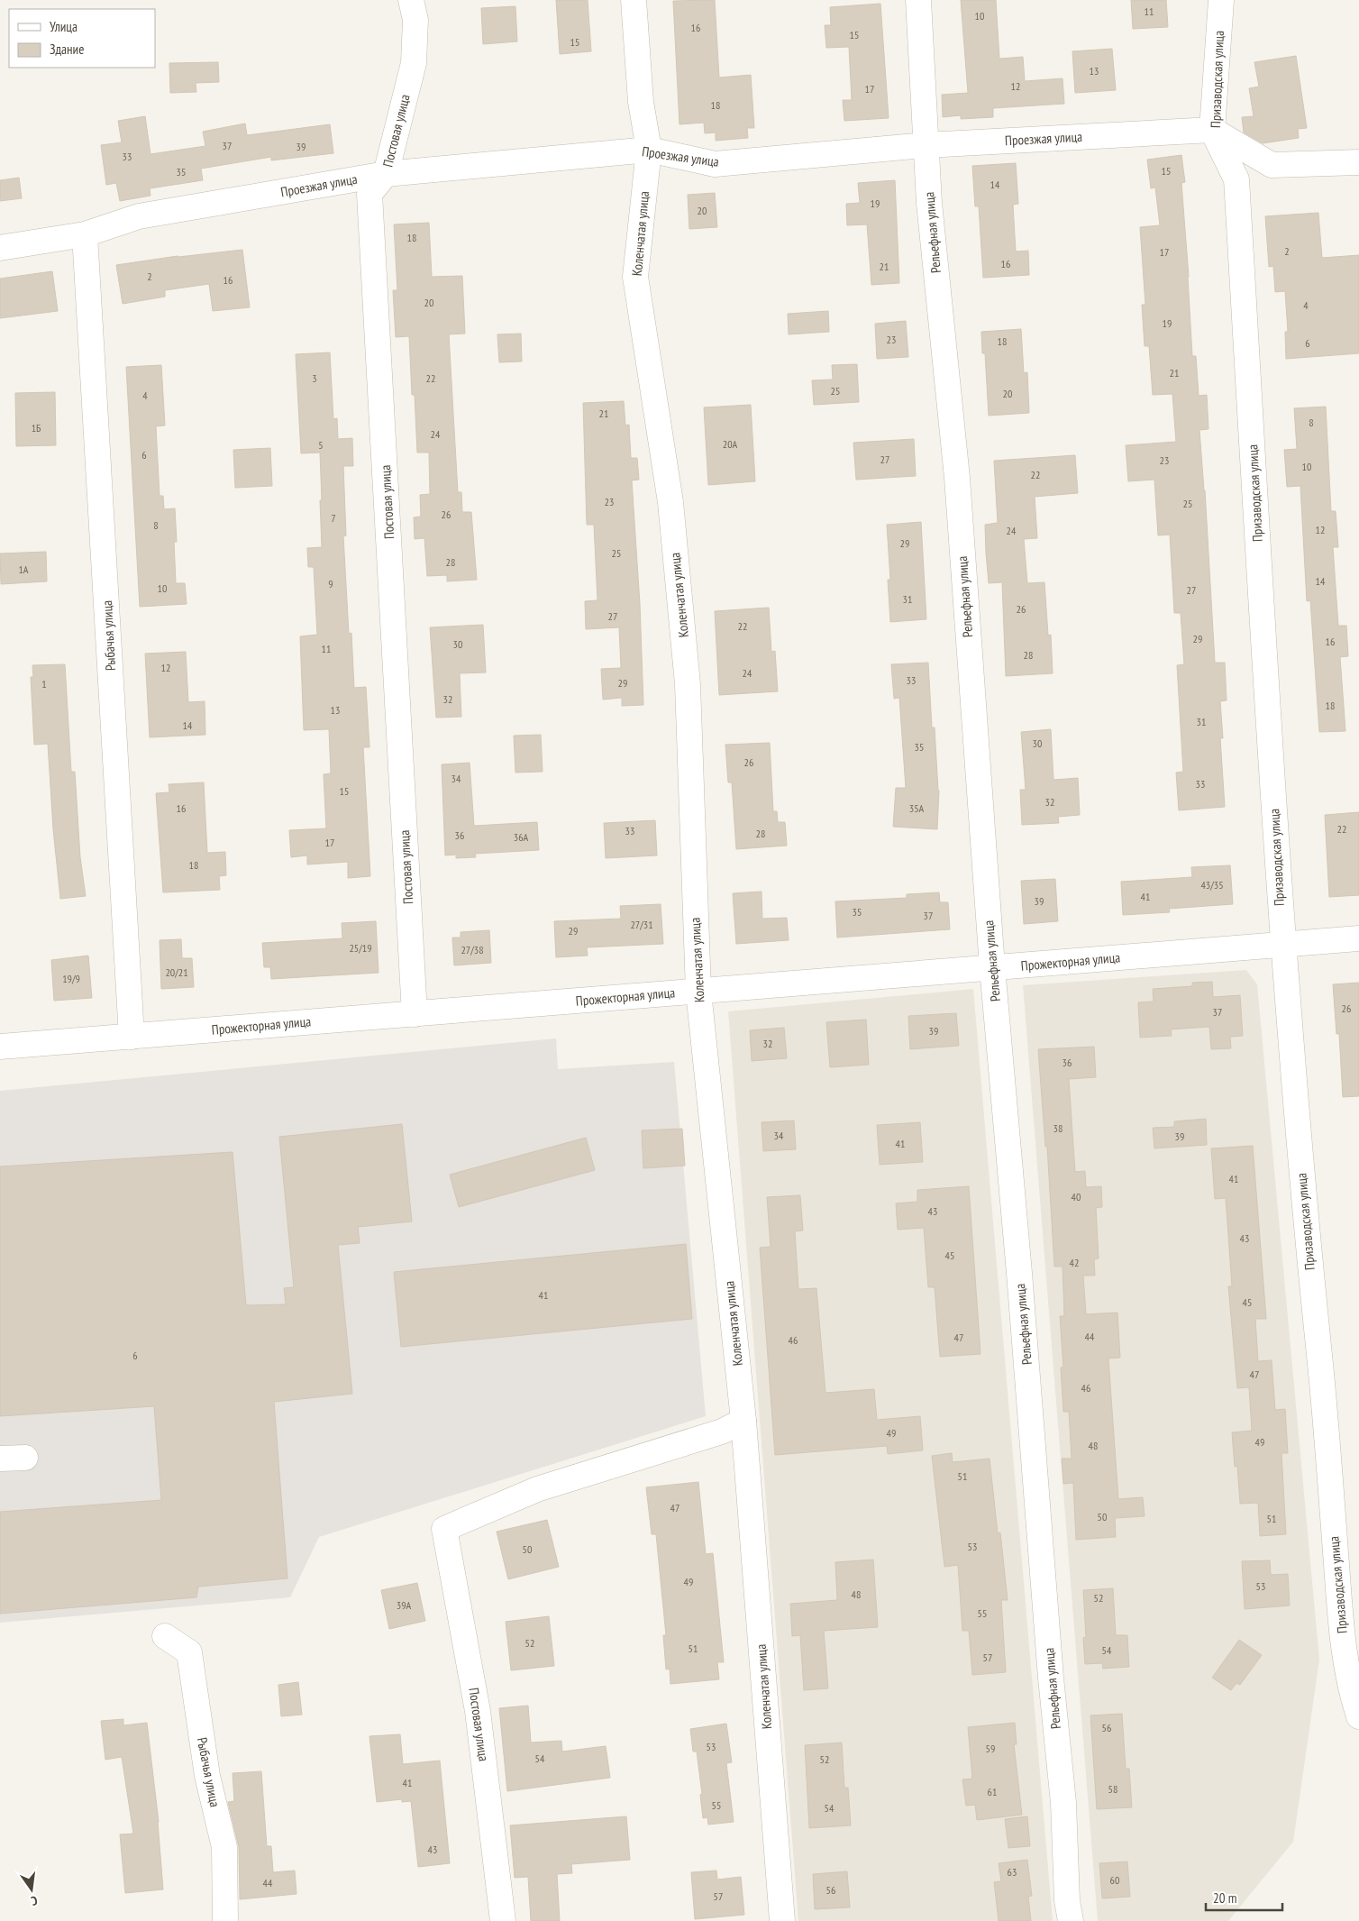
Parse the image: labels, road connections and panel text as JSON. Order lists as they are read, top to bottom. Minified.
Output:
{"streets":{"street":["Призаводская улица","Постовая улица","Проезжая улица","Рельефная улица","Коленчатая улица","Рыбачья улица","Прожекторная улица"]},"crossings":[["Призаводская улица","Проезжая улица"],["Призаводская улица","Прожекторная улица"],["Постовая улица","Проезжая улица"],["Постовая улица","Коленчатая улица"],["Постовая улица","Прожекторная улица"],["Проезжая улица","Рельефная улица"],["Проезжая улица","Коленчатая улица"],["Проезжая улица","Рыбачья улица"],["Рельефная улица","Прожекторная улица"],["Коленчатая улица","Прожекторная улица"],["Рыбачья улица","Прожекторная улица"]],"house_numbers":["11","10","16","15","15","13","12","17","18","37","39","33","15","35","14","19","20","18","2","17","16","21","2","16","20","4","19","23","18","6","21","3","22","25","20","4","21","8","1Б","24","20А","5","6","27","23","10","22","23","25","26","7","8","12","24","29","25","28","1А","14","9","10","27","31","26","27","22","29","16","30","11","28","12","24","33","29","1","32","18","13","31","14","30","35","26","34","33","15","32","16","35А","22","33","28","36","36А","17","18","43/35","41","39","35","37","27/31","29","25/19","27/38","20/21","19/9","26","37","39","32","36","38","34","39","41","41","40","43","43","45","42","41","45","44","47","46","6","47","46","49","49","48","51","47","50","51","53","50","49","53","48","52","39А","55","52","51","54","57","56","53","59","54","52","41","58","61","55","54","43","63","60","44","56","57"],"legend":["Улица","Здание"],"scale_bar":"20 m","north":"bottom"}
